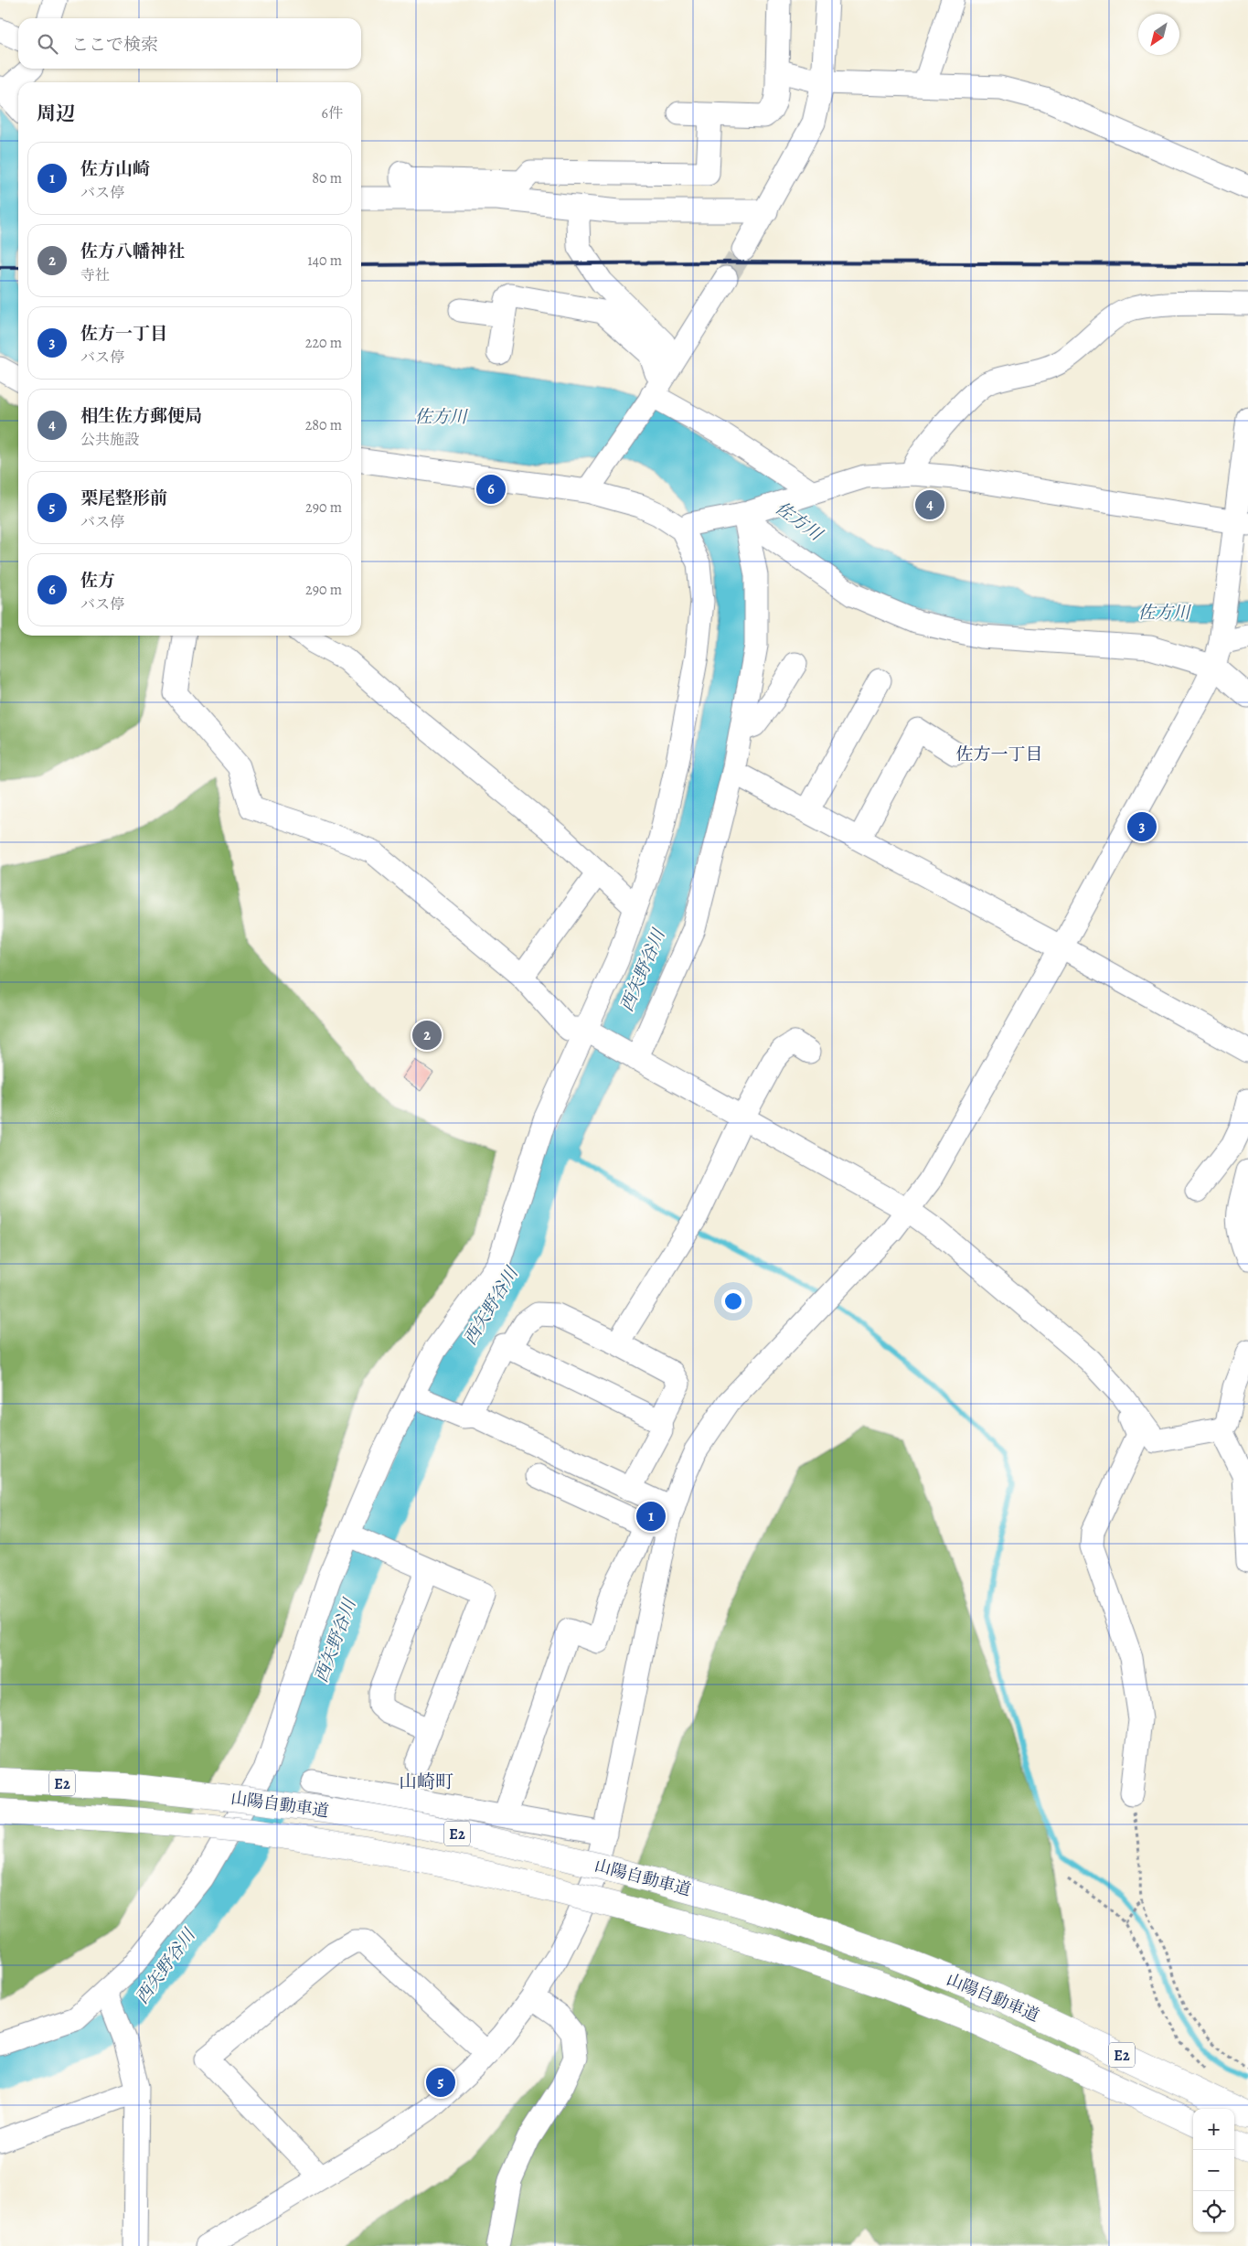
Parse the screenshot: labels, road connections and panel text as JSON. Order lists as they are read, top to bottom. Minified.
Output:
{"streets":{"highway":["E2","山陽自動車道"]},"districts":["佐方一丁目","山崎町"],"water":["佐方川","西矢野谷川"],"north":"bottom left","page":{"search":"ここで検索","heading":["周辺","6件"],"list":[{"mark":"1","name":"佐方山崎","note":"バス停","value":"80 m"},{"mark":"2","name":"佐方八幡神社","note":"寺社","value":"140 m"},{"mark":"3","name":"佐方一丁目","note":"バス停","value":"220 m"},{"mark":"4","name":"相生佐方郵便局","note":"公共施設","value":"280 m"},{"mark":"5","name":"栗尾整形前","note":"バス停","value":"290 m"},{"mark":"6","name":"佐方","note":"バス停","value":"290 m"}],"pins":["6","4","3","2","1","5"],"map_buttons":["+","−"]}}
